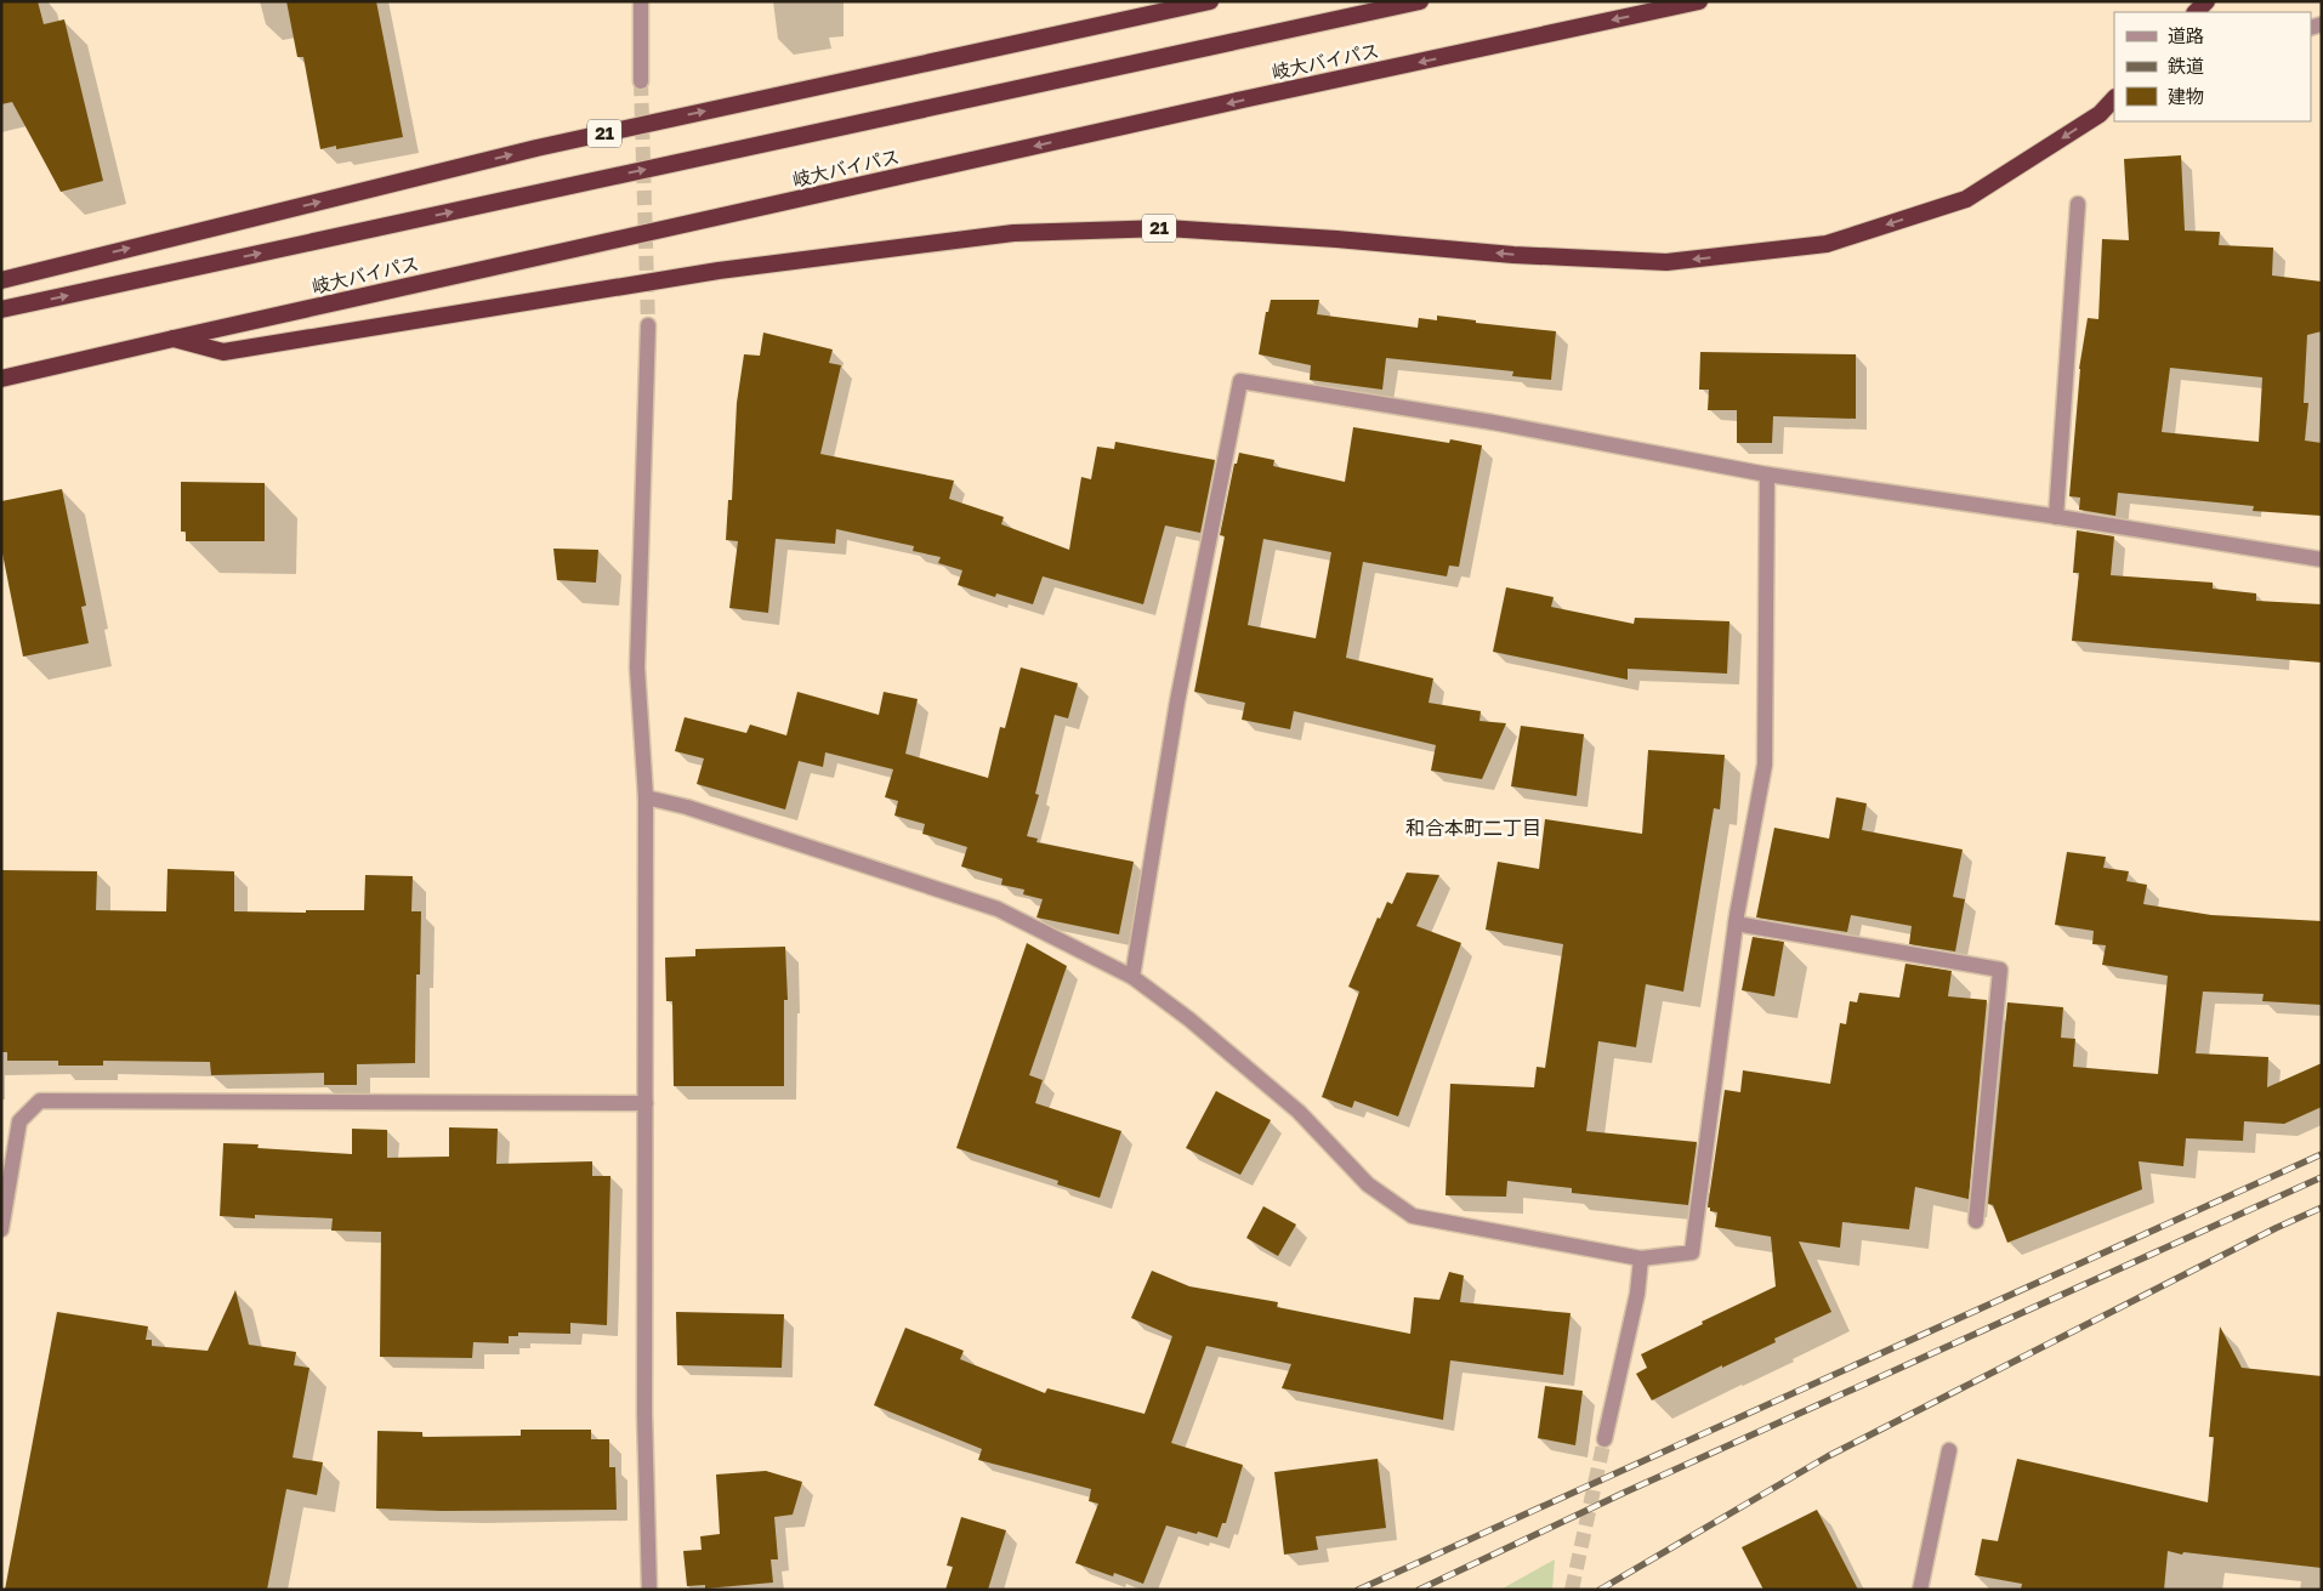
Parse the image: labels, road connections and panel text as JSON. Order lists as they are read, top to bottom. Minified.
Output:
{"streets":{"highway":["岐大バイパス","21"]},"crossings":[["岐大バイパス","21"]],"districts":["和合本町二丁目"],"legend":["道路","鉄道","建物"]}
